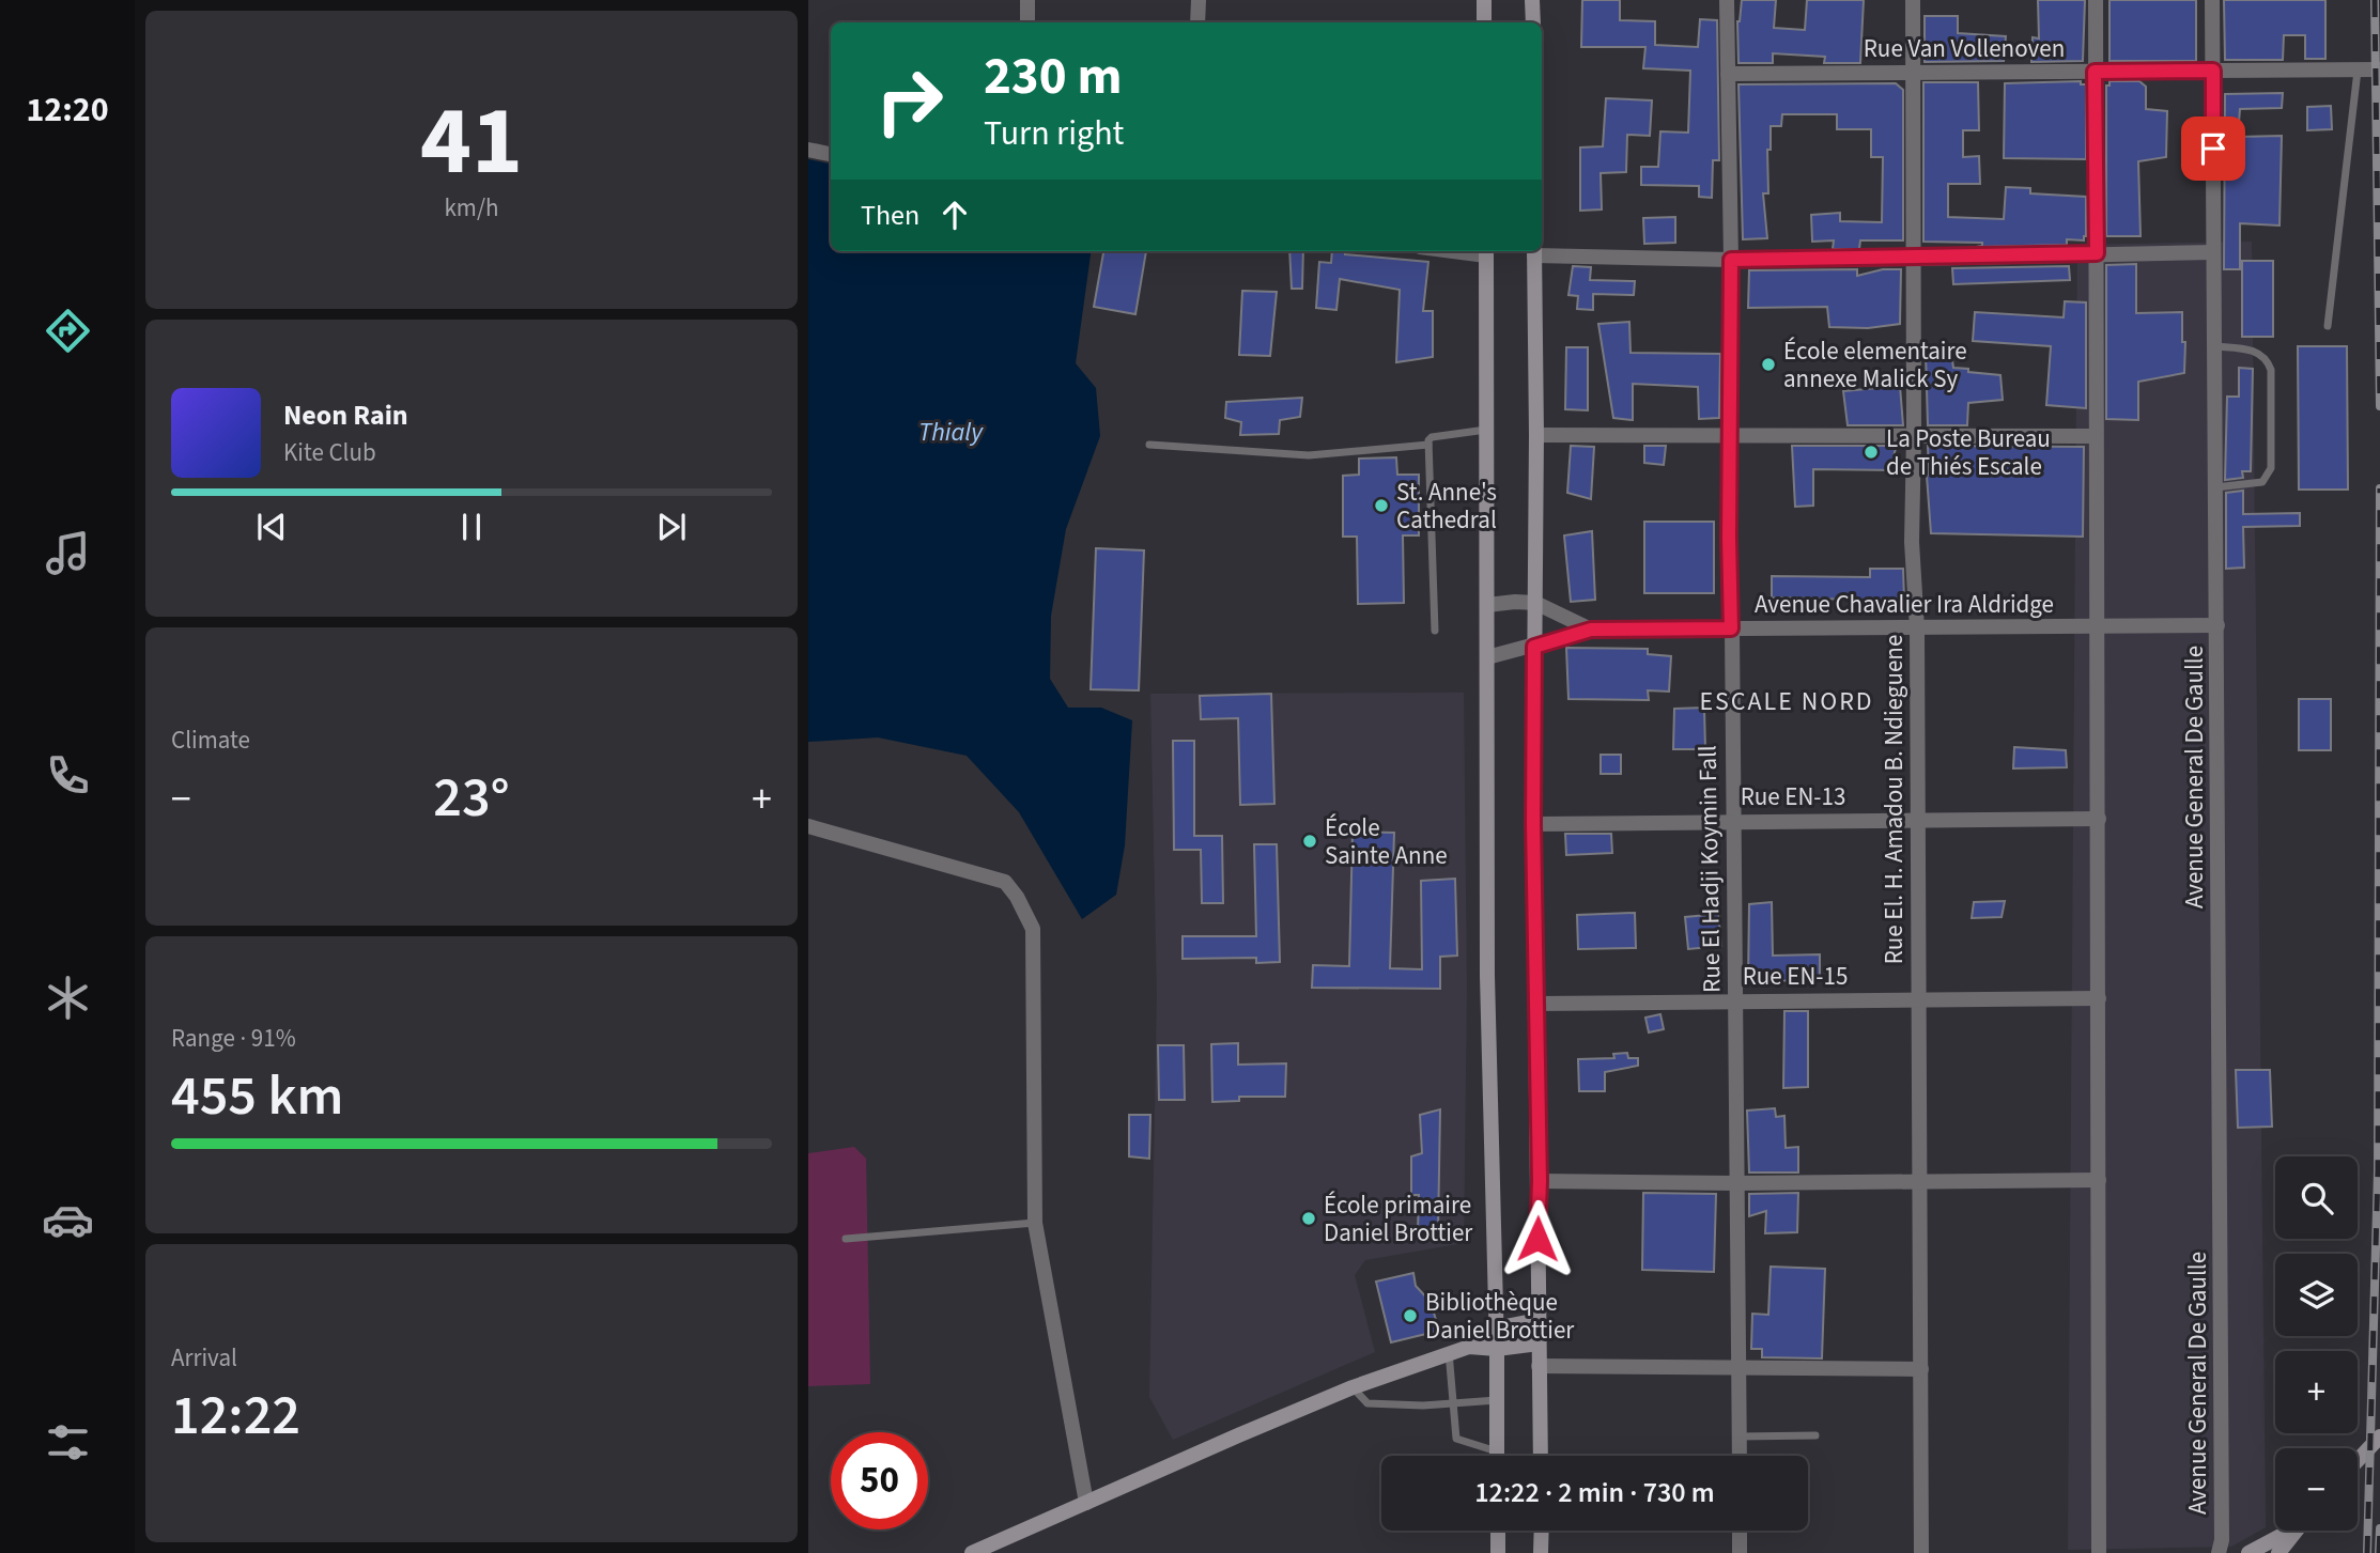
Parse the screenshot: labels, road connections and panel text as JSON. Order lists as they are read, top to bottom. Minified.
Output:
{"streets":{"street":["Rue Van Vollenoven","Avenue Chavalier Ira Aldridge","Avenue General De Gaulle","Rue EN-13","Rue El. H. Amadou B. Ndieguene","Rue El Hadji Koymin Fall","Rue EN-15"]},"crossings":[["Rue Van Vollenoven","Avenue General De Gaulle"],["Rue Van Vollenoven","Rue El. H. Amadou B. Ndieguene"],["Rue Van Vollenoven","Rue El Hadji Koymin Fall"],["Avenue Chavalier Ira Aldridge","Avenue General De Gaulle"],["Avenue Chavalier Ira Aldridge","Rue El. H. Amadou B. Ndieguene"],["Avenue Chavalier Ira Aldridge","Rue El Hadji Koymin Fall"],["Rue EN-13","Rue El. H. Amadou B. Ndieguene"],["Rue EN-13","Rue El Hadji Koymin Fall"],["Rue El. H. Amadou B. Ndieguene","Rue EN-15"],["Rue El Hadji Koymin Fall","Rue EN-15"]],"districts":["ESCALE NORD"],"water":["Thialy"],"places":["École elementaire annexe Malick Sy","La Poste Bureau de Thiés Escale","St. Anne's Cathedral","École Sainte Anne","École primaire Daniel Brottier","Bibliothèque Daniel Brottier"],"page":{"tabs":"12:20","tile":[["41","km/h"],"Climate",["Range · 91%","455 km"],["Arrival","12:22"]],"turn":["230 m","Turn right"],"then":"Then","song":["Neon Rain","Kite Club"],"heat":["−","23°","+"],"map_buttons":["+","−"],"limit":"50","trip":"12:22 · 2 min · 730 m"}}
